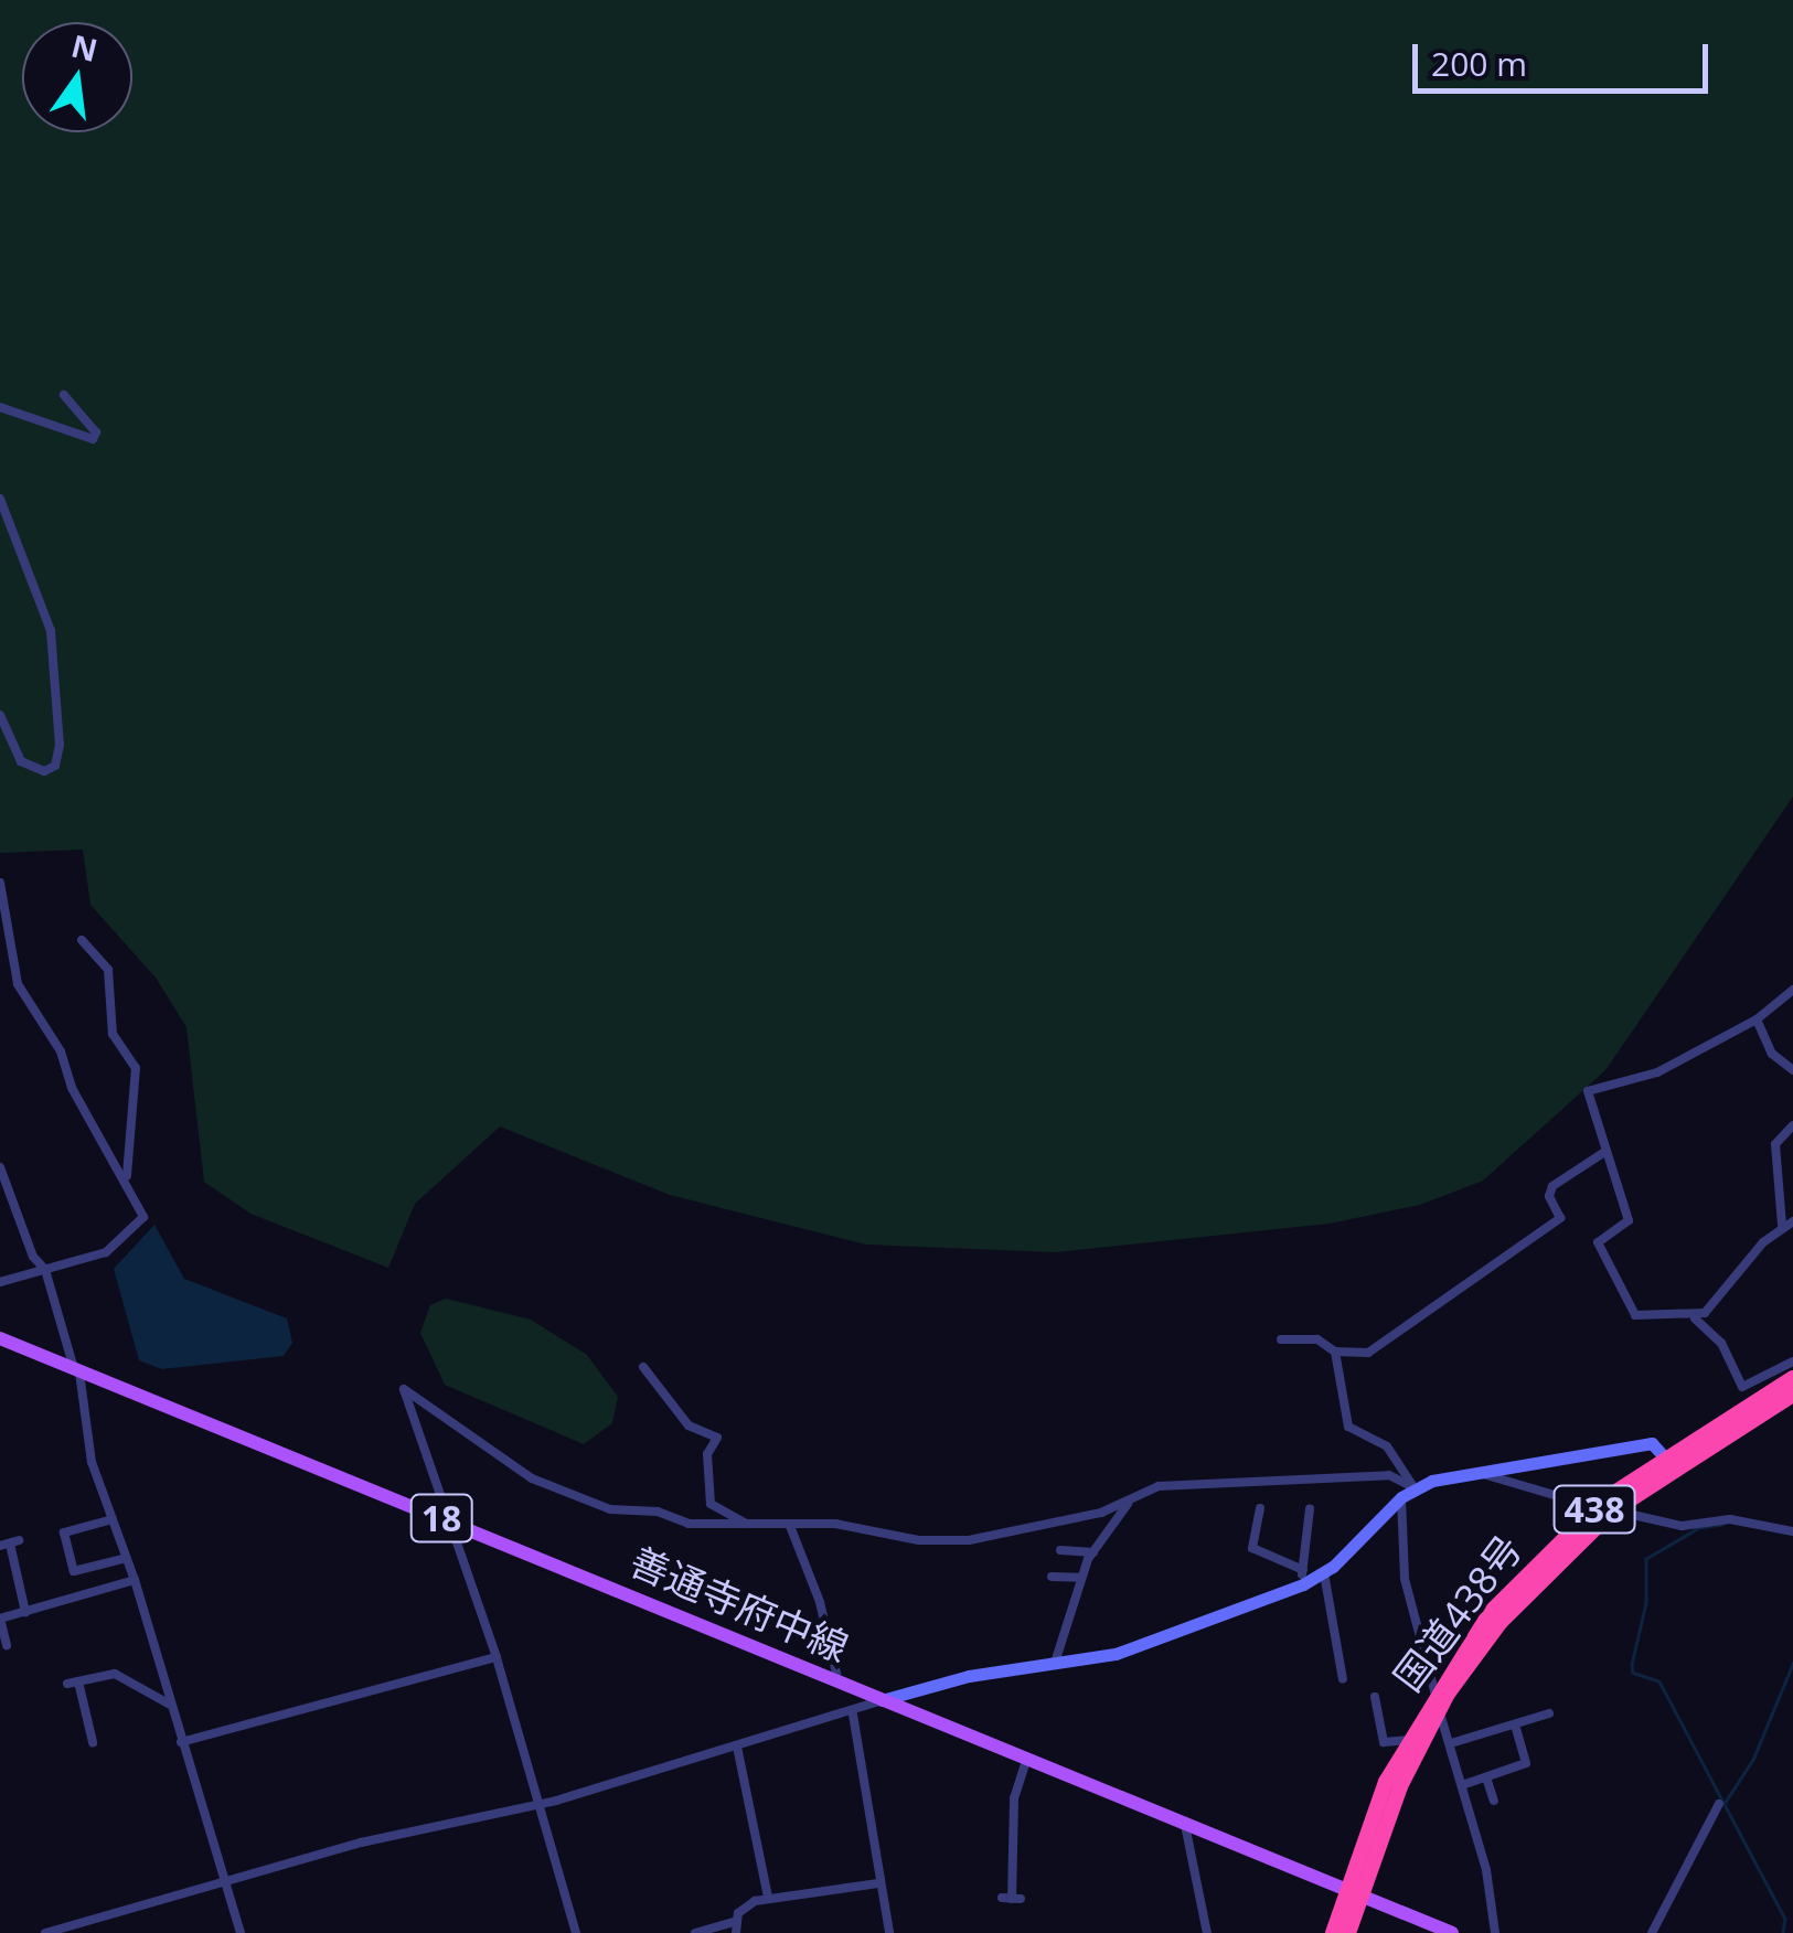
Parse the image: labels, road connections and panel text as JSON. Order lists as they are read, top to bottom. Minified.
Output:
{"streets":{"highway":["438","国道438号"],"main road":["18","善通寺府中線"]},"crossings":[["善通寺府中線","国道438号"]],"scale_bar":"200 m","north":"top"}
